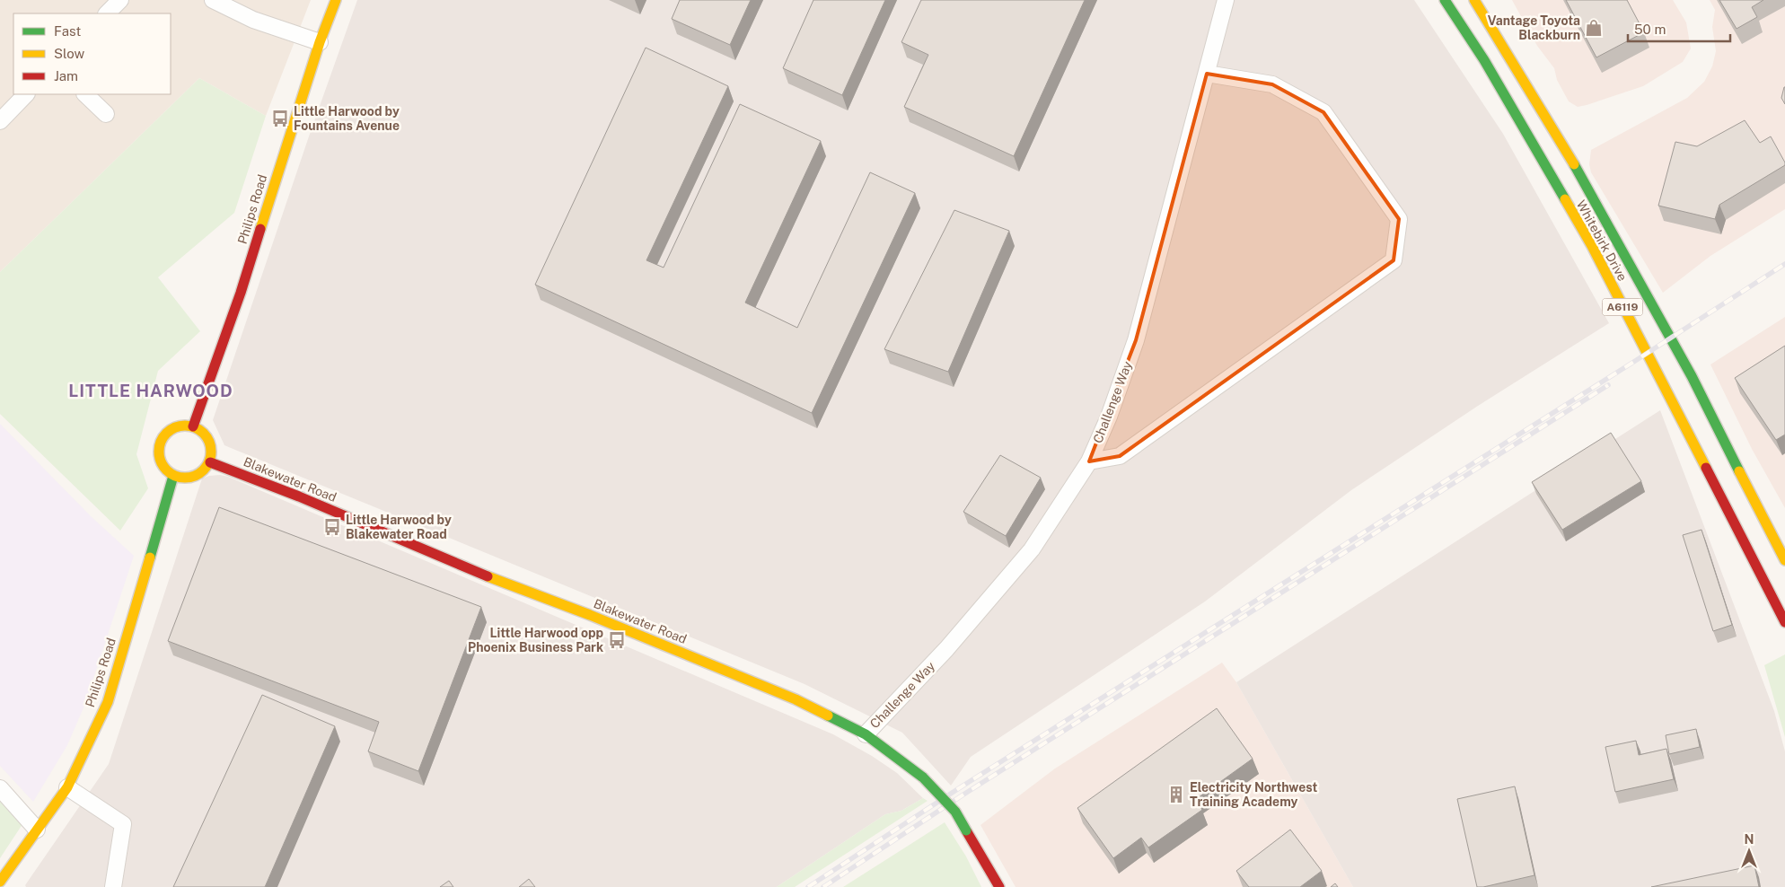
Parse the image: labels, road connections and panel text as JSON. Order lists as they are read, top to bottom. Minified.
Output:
{"streets":{"main road":["Philips Road","Whitebirk Drive","A6119","Blakewater Road"],"street":["Challenge Way"]},"crossings":[["Philips Road","Blakewater Road"],["Challenge Way","Blakewater Road"]],"districts":["LITTLE HARWOOD"],"places":{"shop":["Vantage Toyota Blackburn"],"bus stop":["Little Harwood by Fountains Avenue","Little Harwood by Blakewater Road","Little Harwood opp Phoenix Business Park"],"building":["Electricity Northwest Training Academy"]},"legend":["Fast","Slow","Jam"],"scale_bar":"50 m","north":"top"}
